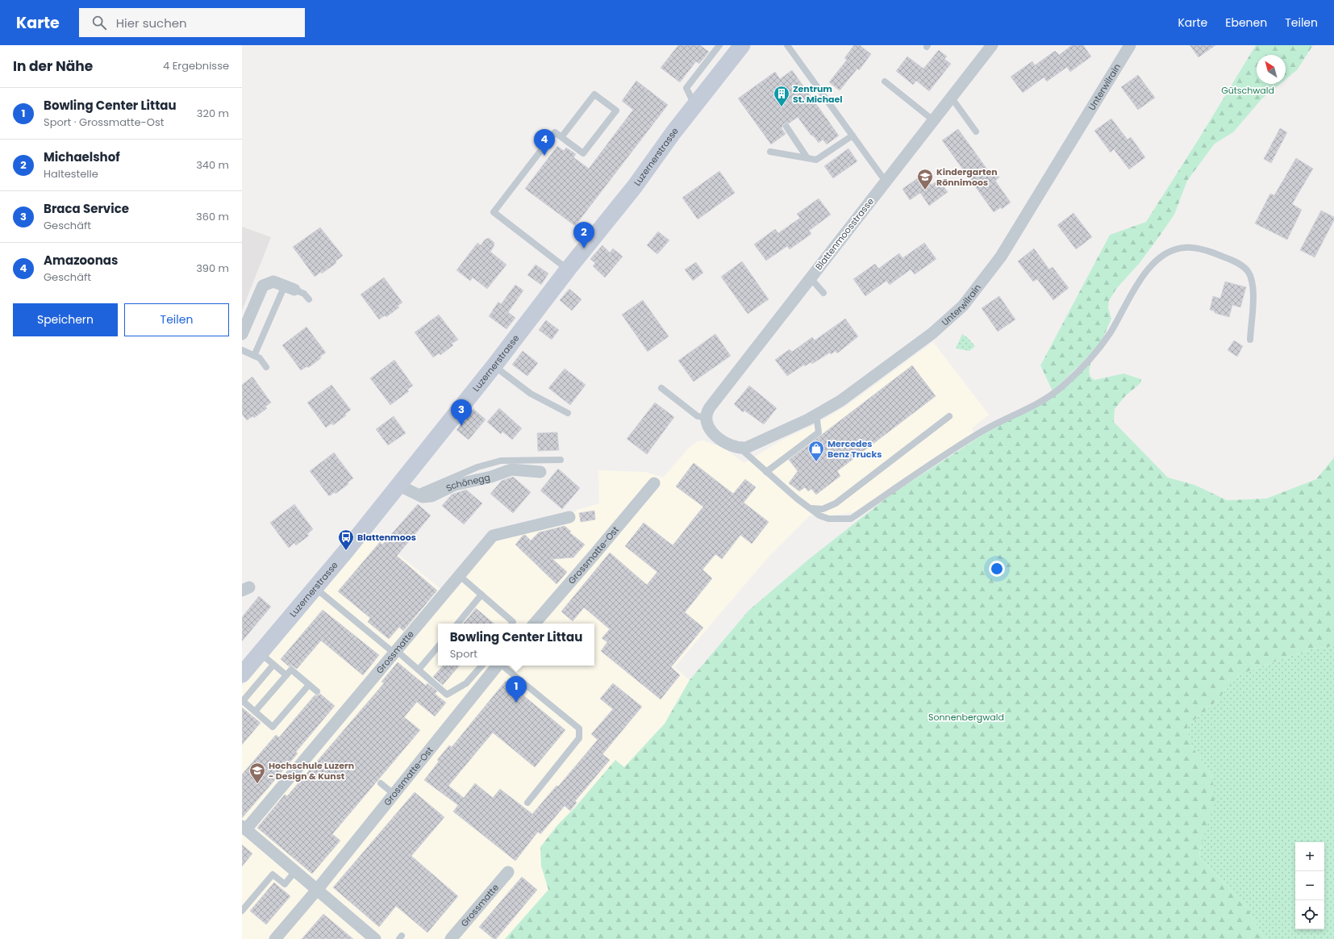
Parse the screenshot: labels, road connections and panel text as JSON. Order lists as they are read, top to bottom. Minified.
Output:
{"streets":{"main road":["Luzernerstrasse"],"street":["Unterwilrain","Blattenmoosstrasse","Schönegg","Grossmatte-Ost","Grossmatte"]},"crossings":[["Luzernerstrasse","Schönegg"],["Grossmatte-Ost","Grossmatte"]],"parks":["Gütschwald","Sonnenbergwald"],"places":{"building":["Zentrum St. Michael"],"school or university":["Kindergarten Rönnimoos","Hochschule Luzern - Design & Kunst"],"shop":["Mercedes Benz Trucks"],"bus stop":["Blattenmoos"]},"north":"top left","page":{"header":"Karte","search":"Hier suchen","nav":["Karte","Ebenen","Teilen"],"heading":["In der Nähe","4 Ergebnisse"],"list":[{"mark":"1","name":"Bowling Center Littau","note":"Sport · Grossmatte-Ost","value":"320 m"},{"mark":"2","name":"Michaelshof","note":"Haltestelle","value":"340 m"},{"mark":"3","name":"Braca Service","note":"Geschäft","value":"360 m"},{"mark":"4","name":"Amazoonas","note":"Geschäft","value":"390 m"}],"pins":["4","2","3","1"],"buttons":["Speichern","Teilen"],"popup":["Bowling Center Littau","Sport"],"map_buttons":["+","−"]}}
